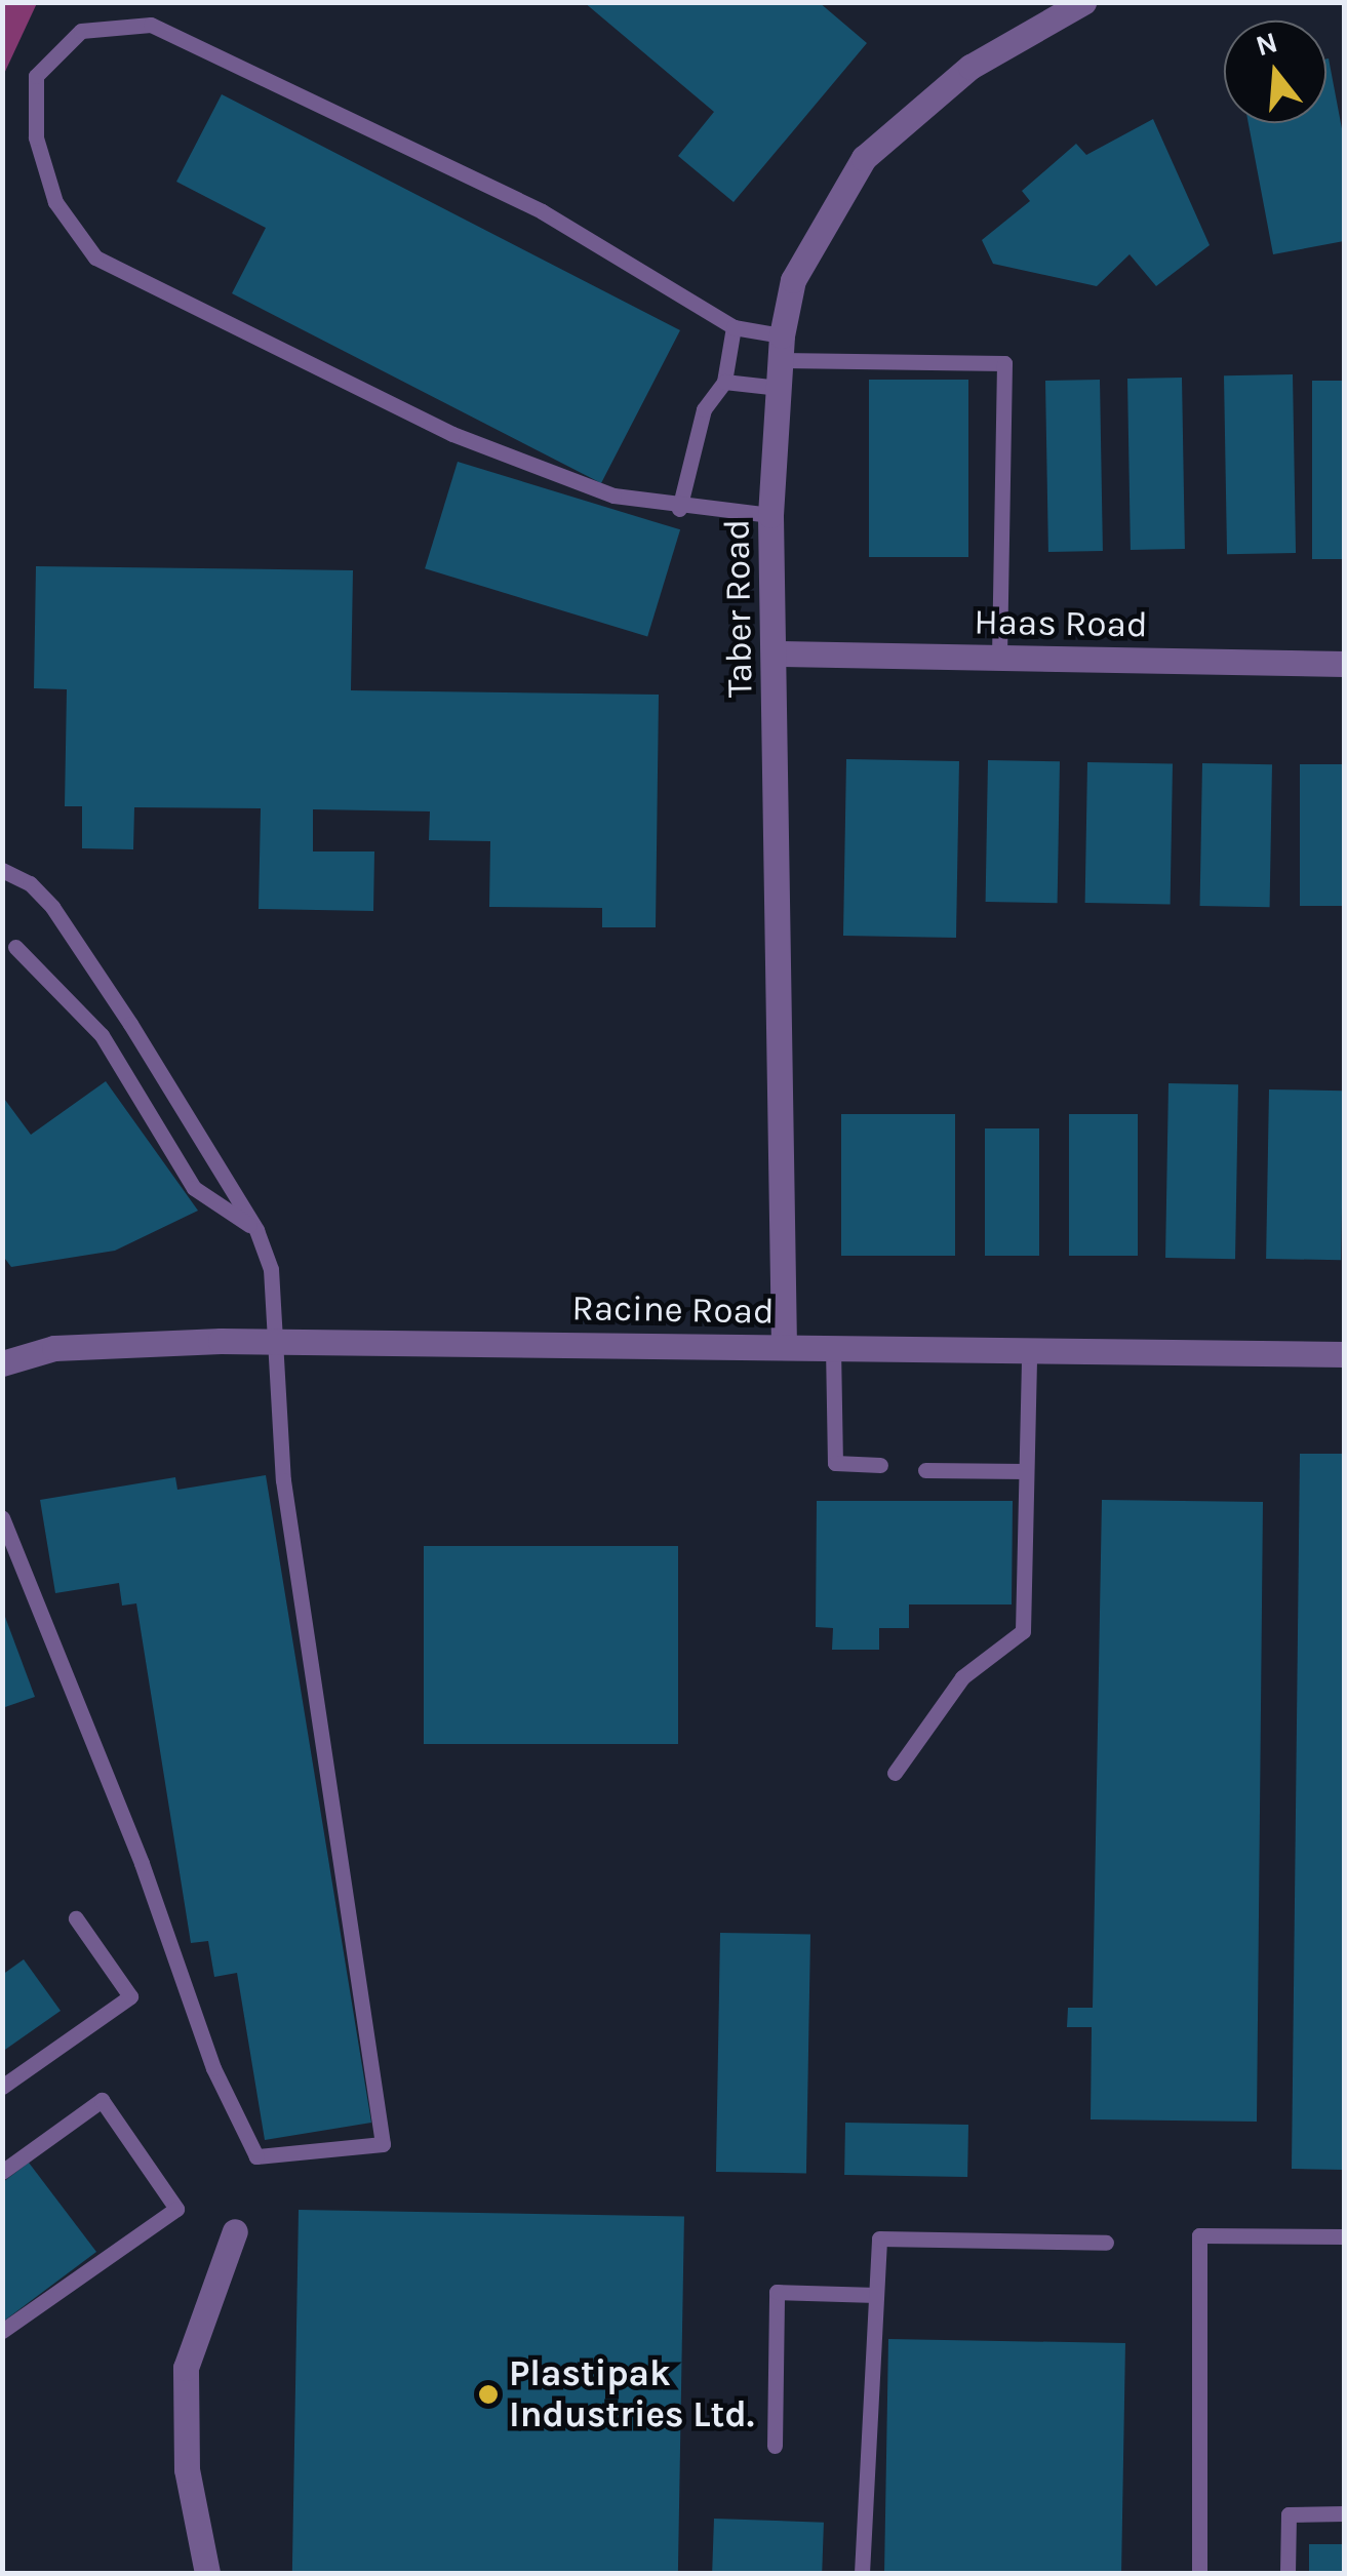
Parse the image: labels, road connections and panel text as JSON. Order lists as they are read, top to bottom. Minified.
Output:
{"streets":{"street":["Taber Road","Haas Road","Racine Road"]},"crossings":[["Taber Road","Haas Road"],["Taber Road","Racine Road"]],"places":["Plastipak Industries Ltd."],"north":"top"}
